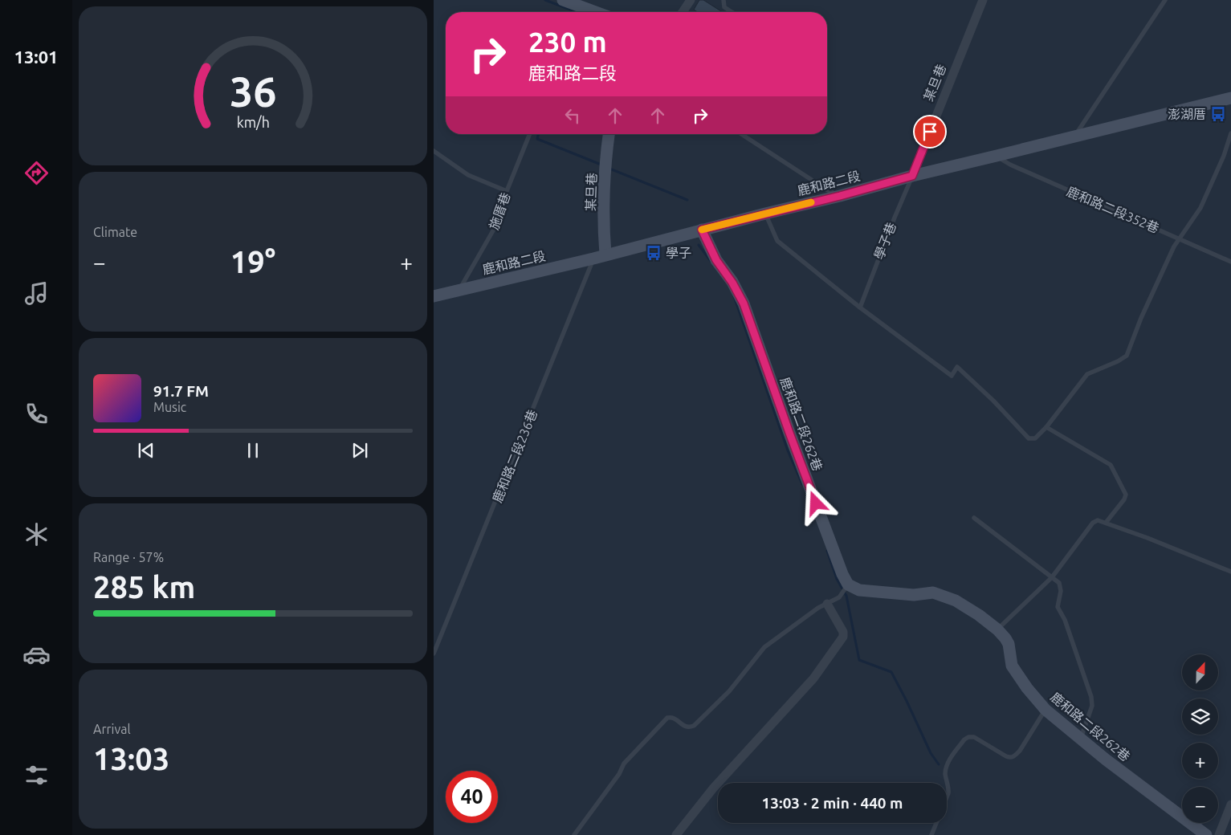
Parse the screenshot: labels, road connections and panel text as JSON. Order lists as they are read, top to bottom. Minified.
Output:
{"streets":{"street":["某旦巷","鹿和路二段","鹿和路二段262巷"],"lane":["鹿和路二段352巷","施厝巷","學子巷","鹿和路二段236巷"]},"crossings":[["某旦巷","鹿和路二段"],["某旦巷","學子巷"],["某旦巷","鹿和路二段236巷"],["鹿和路二段","鹿和路二段352巷"],["鹿和路二段","施厝巷"],["鹿和路二段","學子巷"],["鹿和路二段","鹿和路二段262巷"],["鹿和路二段","鹿和路二段236巷"]],"places":{"bus stop":["澎湖厝","學子"]},"north":"top","page":{"tabs":"13:01","turn":["230 m","鹿和路二段"],"tile":["Climate",["Range · 57%","285 km"],["Arrival","13:03"]],"heat":["−","19°","+"],"song":["91.7 FM","Music"],"map_buttons":["+","−"],"limit":"40","trip":"13:03 · 2 min · 440 m","gauge":["36","km/h"]}}
